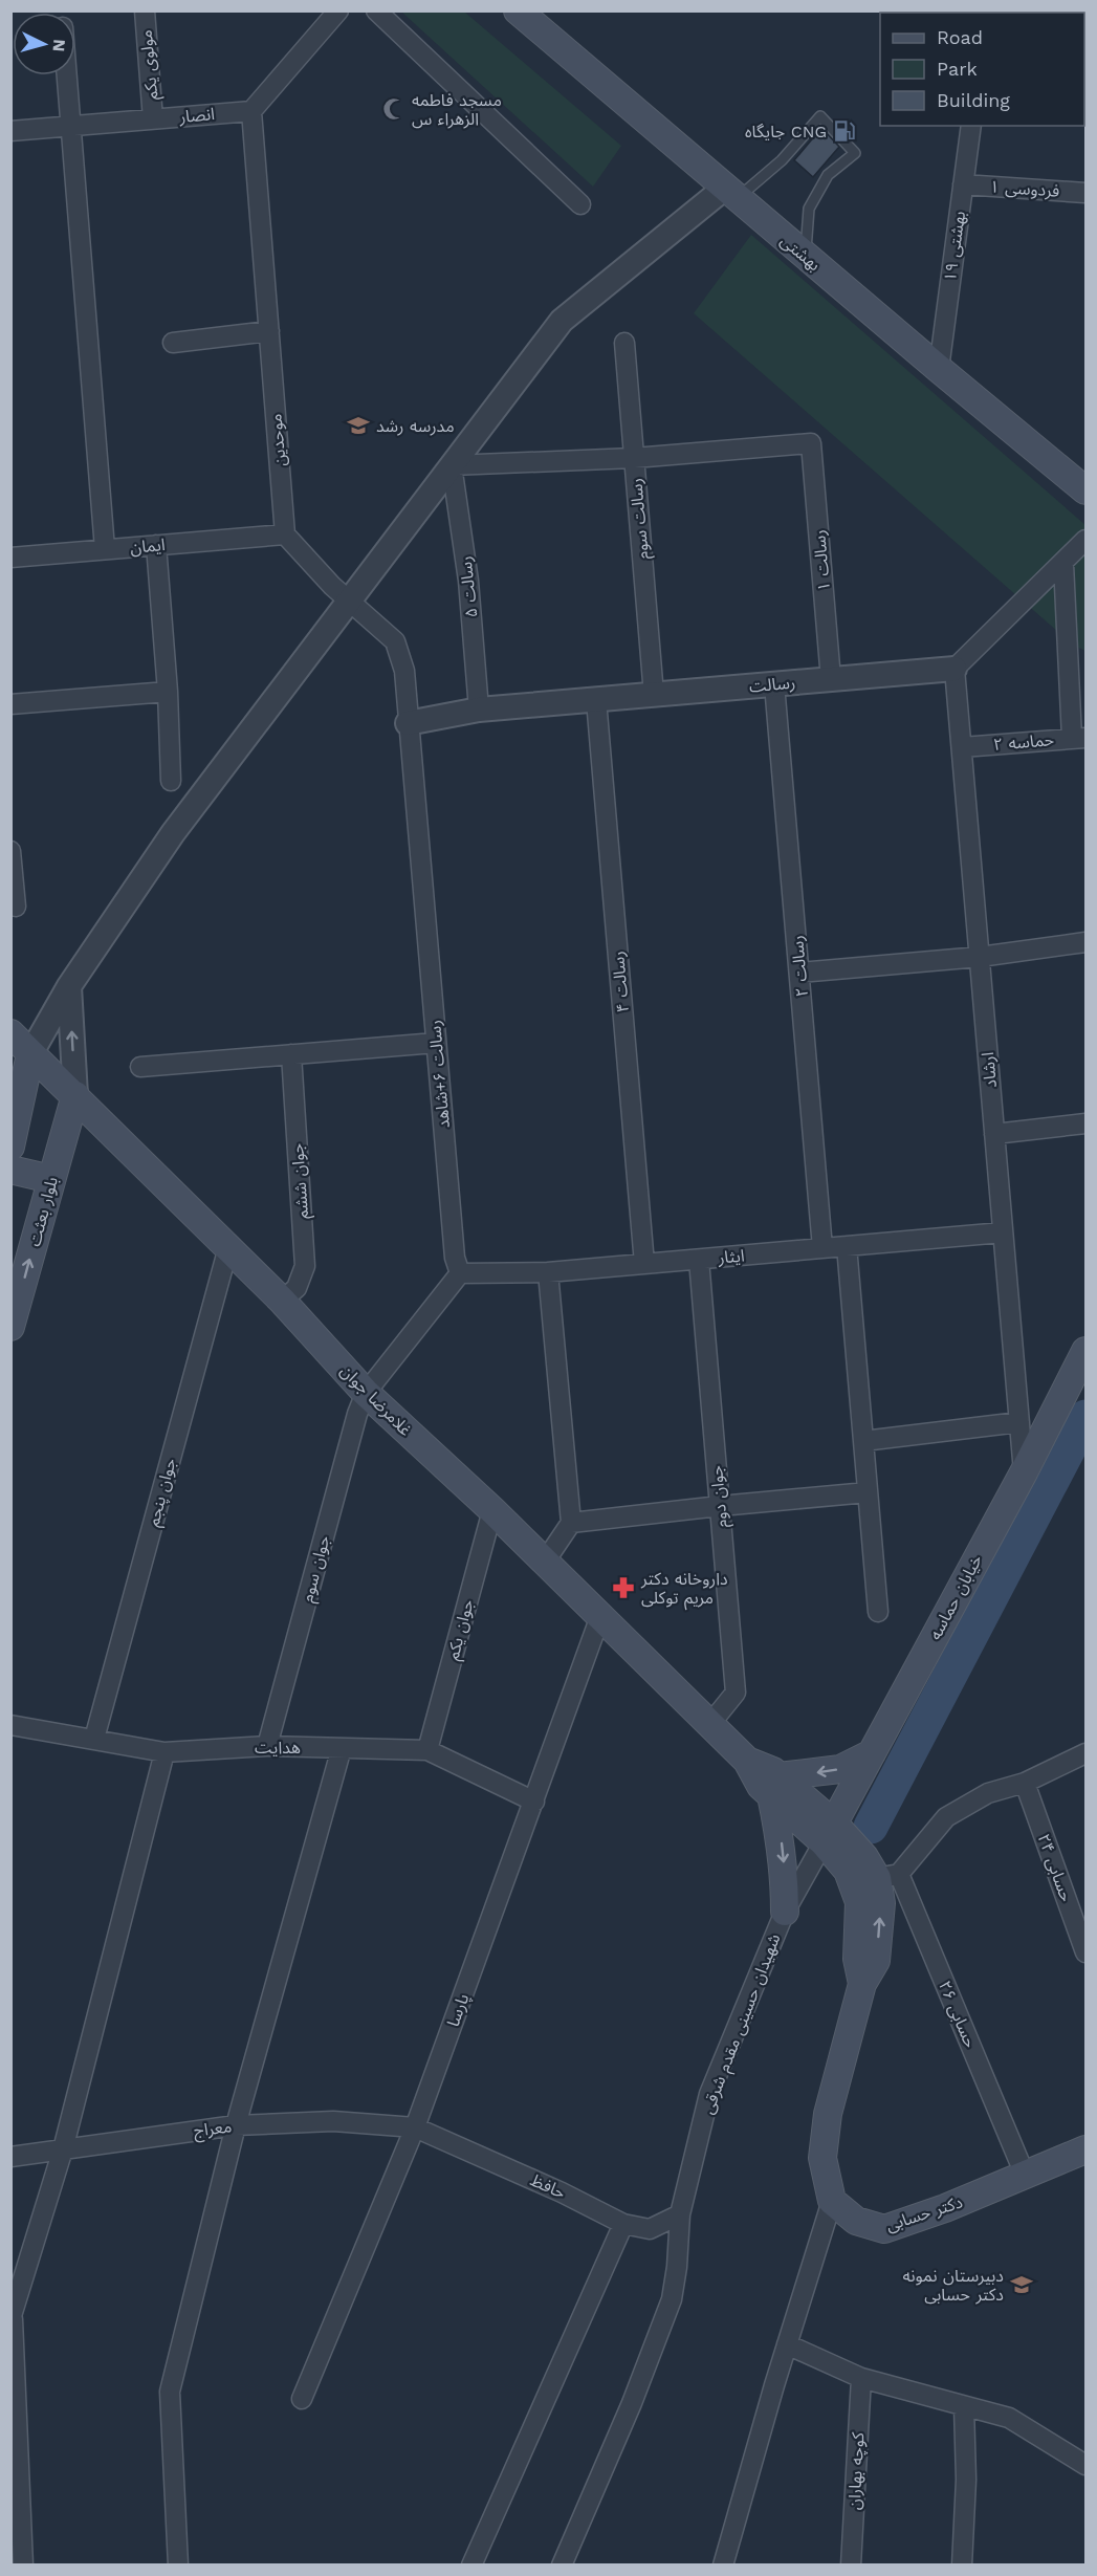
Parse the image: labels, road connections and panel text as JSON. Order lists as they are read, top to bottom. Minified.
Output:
{"streets":{"main road":["بهشتی","بلوار بعثت","غلامرضا جوان","خیابان حماسه","دکتر حسابی"],"street":["مولوی یکم","انصار","فردوسی ۱","بهشتی ۱۹","موحدین","رسالت سوم","ایمان","رسالت ۱","رسالت ۵","رسالت","حماسه ۲","رسالت ۲","رسالت ۴","ارشاد","رسالت ۶+شاهد","جوان ششم","ایثار","جوان پنجم","جوان دوم","جوان سوم","جوان یکم","هدایت","حسابی ۲۴","پارسا","حسابی ۲۶","شهیدان حسینی مقدم شرقی","معراج","حافظ","کوچه بهاران"]},"crossings":[["مولوی یکم","انصار"],["انصار","موحدین"],["فردوسی ۱","بهشتی ۱۹"],["بهشتی ۱۹","بهشتی"],["موحدین","ایمان"],["رسالت سوم","رسالت ۱"],["رسالت سوم","رسالت"],["رسالت ۱","رسالت"],["رسالت ۵","رسالت"],["رسالت","رسالت ۲"],["رسالت","رسالت ۴"],["رسالت","ارشاد"],["رسالت","رسالت ۶+شاهد"],["حماسه ۲","ارشاد"],["رسالت ۲","ایثار"],["رسالت ۴","ایثار"],["ارشاد","ایثار"],["ارشاد","خیابان حماسه"],["رسالت ۶+شاهد","ایثار"],["جوان ششم","غلامرضا جوان"],["بلوار بعثت","غلامرضا جوان"],["ایثار","جوان دوم"],["غلامرضا جوان","جوان پنجم"],["غلامرضا جوان","جوان دوم"],["غلامرضا جوان","جوان سوم"],["غلامرضا جوان","خیابان حماسه"],["غلامرضا جوان","جوان یکم"],["غلامرضا جوان","پارسا"],["غلامرضا جوان","شهیدان حسینی مقدم شرقی"],["جوان پنجم","هدایت"],["جوان سوم","هدایت"],["خیابان حماسه","شهیدان حسینی مقدم شرقی"],["جوان یکم","هدایت"],["هدایت","پارسا"],["پارسا","معراج"],["پارسا","حافظ"],["حسابی ۲۶","دکتر حسابی"],["شهیدان حسینی مقدم شرقی","حافظ"],["معراج","حافظ"]],"one_way":["بلوار بعثت"],"places":{"mosque":["مسجد فاطمه الزهراء س"],"fuel station":["جایگاه CNG"],"school or university":["مدرسه رشد","دبیرستان نمونه دکتر حسابی"],"pharmacy":["داروخانه دکتر مریم توکلی"]},"legend":["Road","Park","Building"],"north":"right"}
